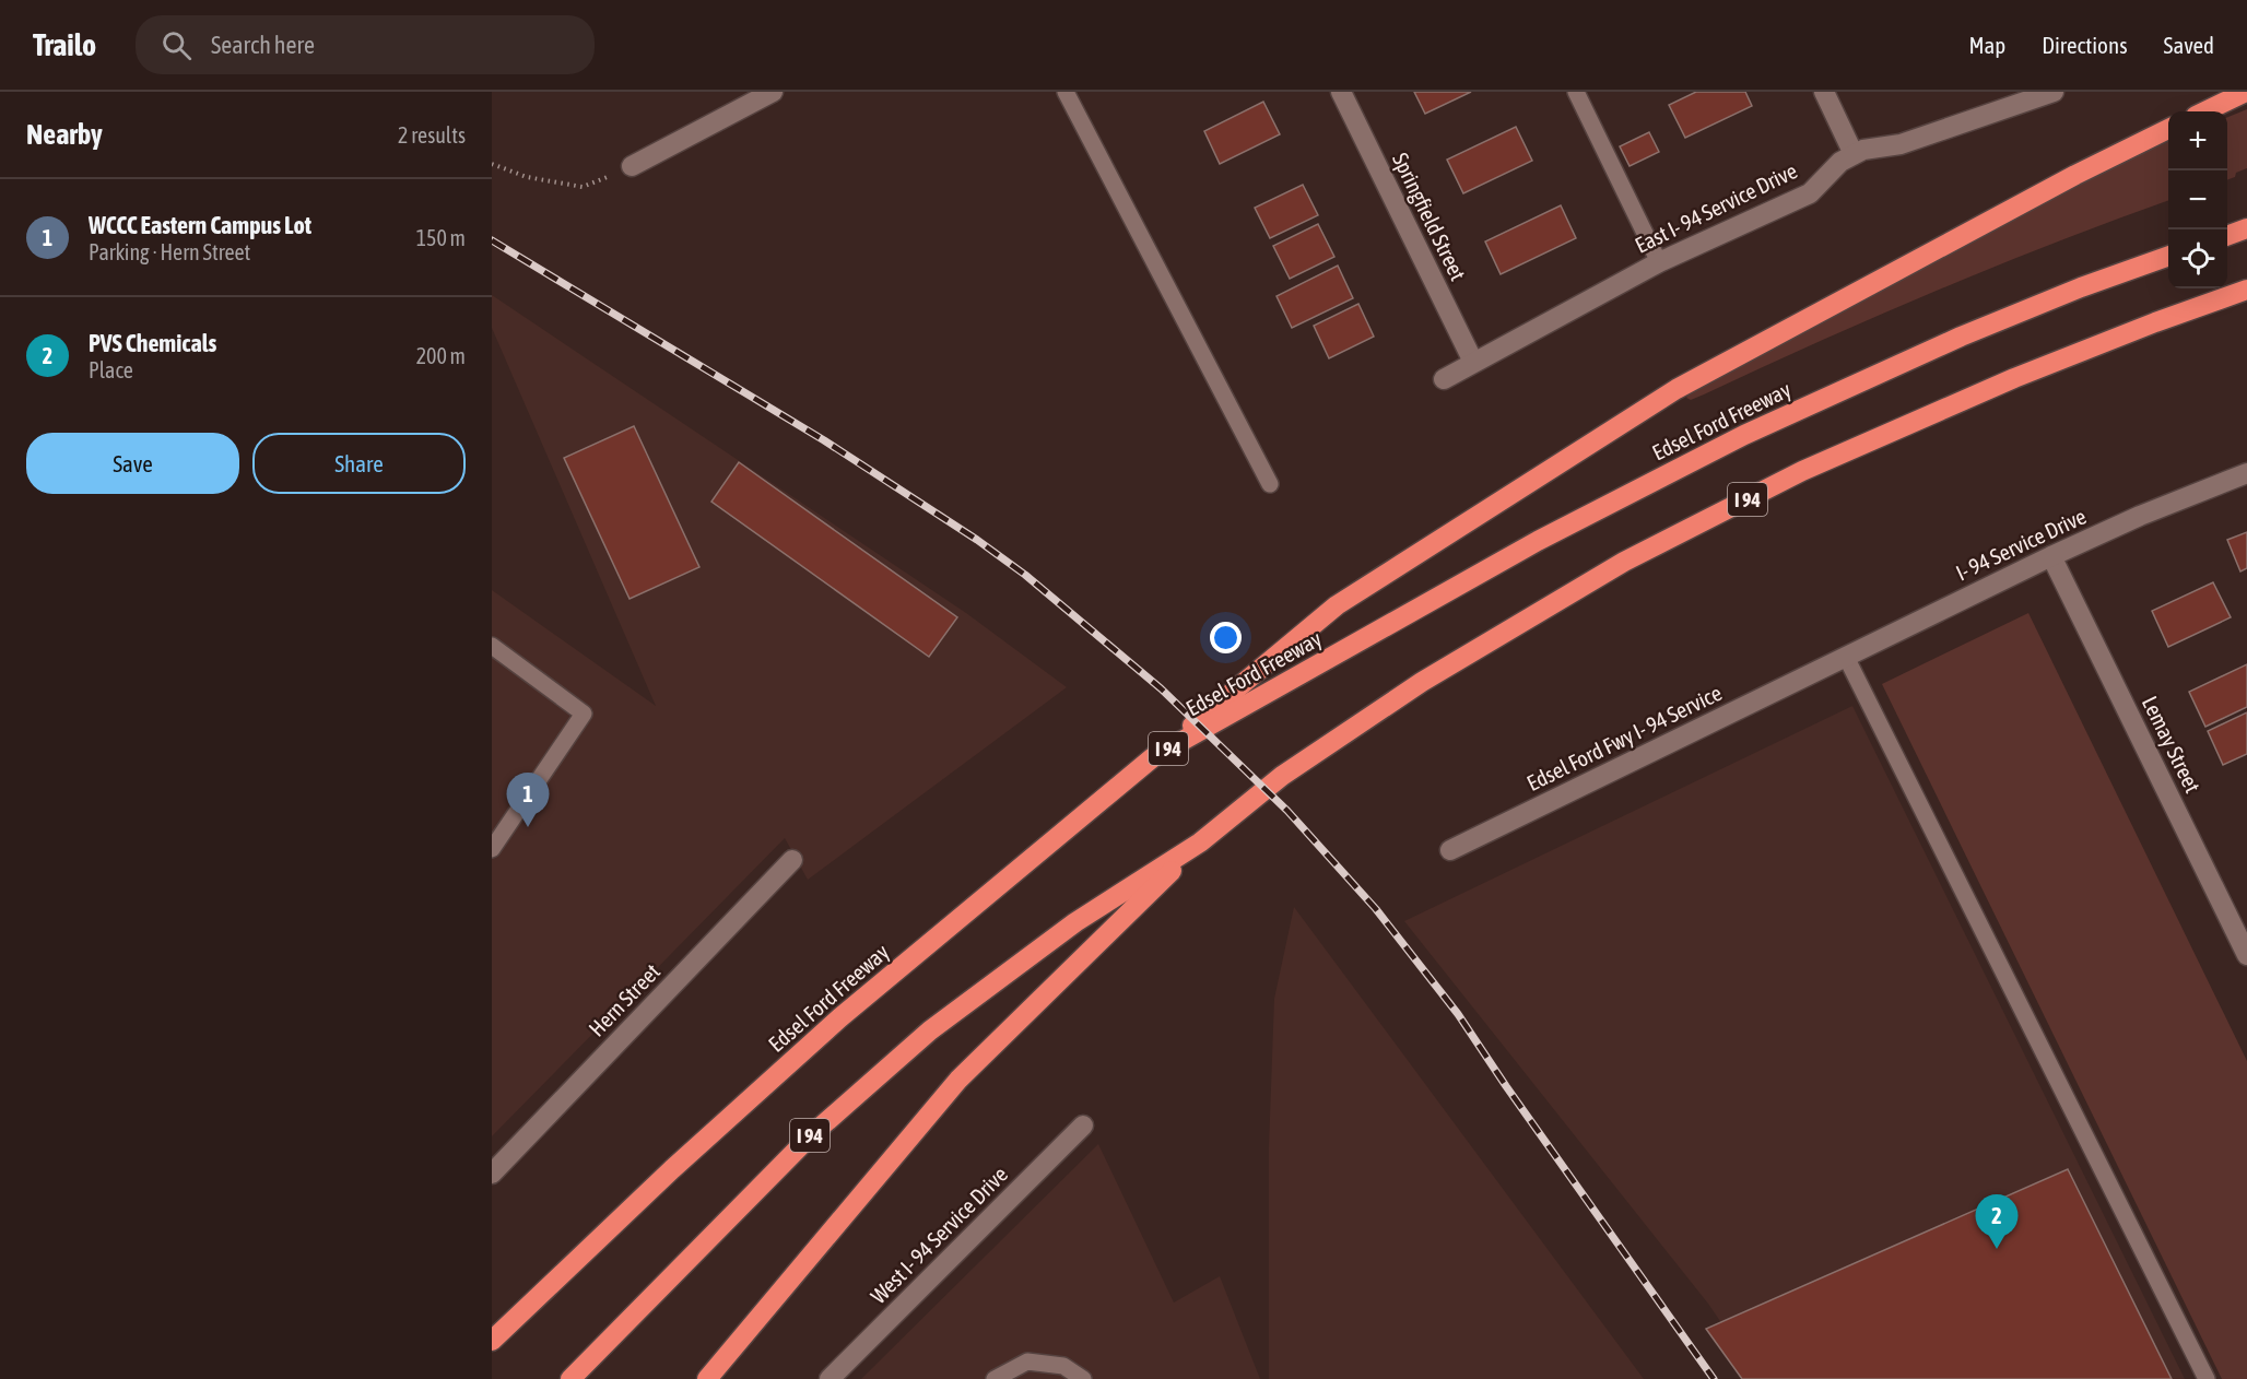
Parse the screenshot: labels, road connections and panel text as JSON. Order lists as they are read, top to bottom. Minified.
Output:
{"streets":{"highway":["Edsel Ford Freeway","I 94"],"street":["East I- 94 Service Drive","Springfield Street","I- 94 Service Drive","Edsel Ford Fwy I- 94 Service","Lemay Street","Hern Street","West I- 94 Service Drive"]},"crossings":[["East I- 94 Service Drive","Springfield Street"],["I- 94 Service Drive","Edsel Ford Fwy I- 94 Service"],["I- 94 Service Drive","Lemay Street"]],"page":{"header":"Trailo","search":"Search here","nav":["Map","Directions","Saved"],"heading":["Nearby","2 results"],"map_buttons":["+","−"],"list":[{"mark":"1","name":"WCCC Eastern Campus Lot","note":"Parking · Hern Street","value":"150 m"},{"mark":"2","name":"PVS Chemicals","note":"Place","value":"200 m"}],"buttons":["Save","Share"],"pins":["1","2"]}}
